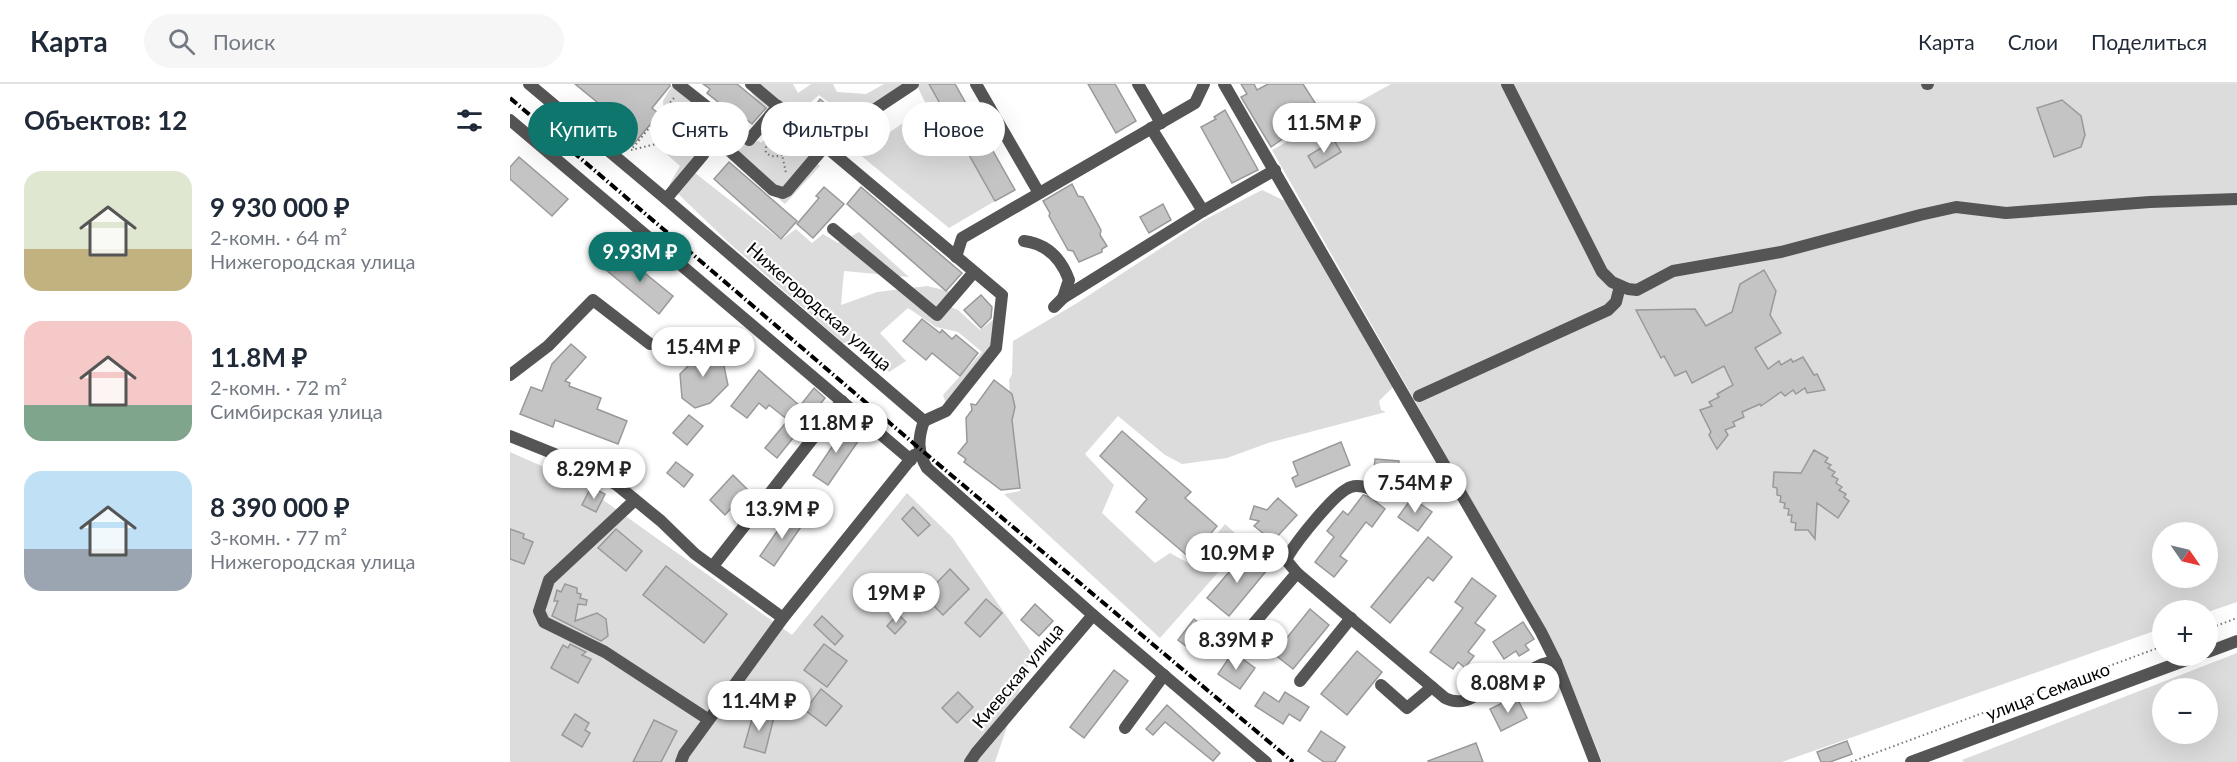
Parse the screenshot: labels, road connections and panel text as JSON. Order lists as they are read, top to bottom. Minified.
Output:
{"streets":{"street":["Нижегородская улица","Киевская улица","улица Семашко"]},"north":"bottom right","page":{"header":"Карта","search":"Поиск","nav":["Карта","Слои","Поделиться"],"heading":"Объектов: 12","chip":["Купить","Снять","Фильтры","Новое"],"price":["11.5M ₽","9.93M ₽","15.4M ₽","11.8M ₽","8.29M ₽","7.54M ₽","13.9M ₽","10.9M ₽","19M ₽","8.39M ₽","8.08M ₽","11.4M ₽"],"list":[{"name":"9 930 000 ₽","note":"2-комн. · 64 m² · Нижегородская улица"},{"name":"11.8M ₽","note":"2-комн. · 72 m² · Симбирская улица"},{"name":"8 390 000 ₽","note":"3-комн. · 77 m² · Нижегородская улица"}],"map_buttons":["+","−"]}}
